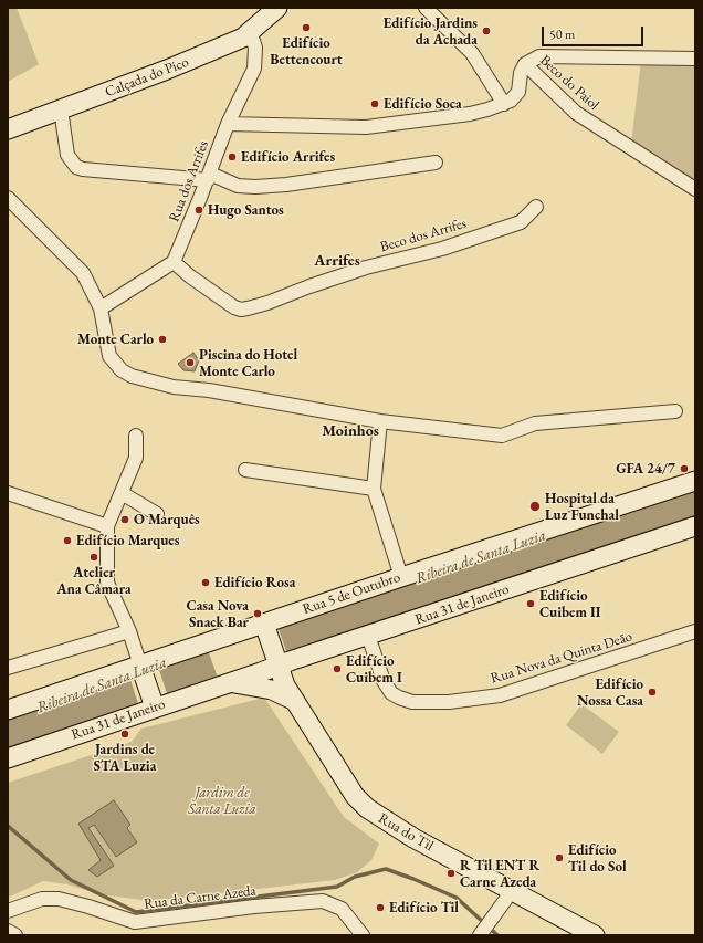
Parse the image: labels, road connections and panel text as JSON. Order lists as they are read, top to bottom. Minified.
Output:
{"streets":{"main road":["Calçada do Pico","Rua 5 de Outubro","Rua 31 de Janeiro","Rua do Til"],"street":["Beco do Paiol","Rua dos Arrifes","Beco dos Arrifes","Rua Nova da Quinta Deão","Rua da Carne Azeda"]},"crossings":[["Calçada do Pico","Rua dos Arrifes"],["Rua dos Arrifes","Beco dos Arrifes"],["Rua 5 de Outubro","Rua do Til"],["Rua 31 de Janeiro","Rua Nova da Quinta Deão"],["Rua 31 de Janeiro","Rua do Til"]],"districts":["Arrifes","Moinhos"],"water":["Ribeira de Santa Luzia"],"parks":["Jardim de Santa Luzia"],"places":["Edifício Bettencourt","Edifício Jardins da Achada","Edifício Soca","Edifício Arrifes","Hugo Santos","Monte Carlo","Piscina do Hotel Monte Carlo","GFA 24/7","Hospital da Luz Funchal","O Marquês","Edifício Marques","Atelier Ana Câmara","Edifício Rosa","Edifício Cuibem II","Casa Nova Snack Bar","Edifício Cuibem I","Edifício Nossa Casa","Jardins de STA Luzia","Edifício Til do Sol","R Til ENT R Carne Azeda","Edifício Til"],"scale_bar":"50 m"}
